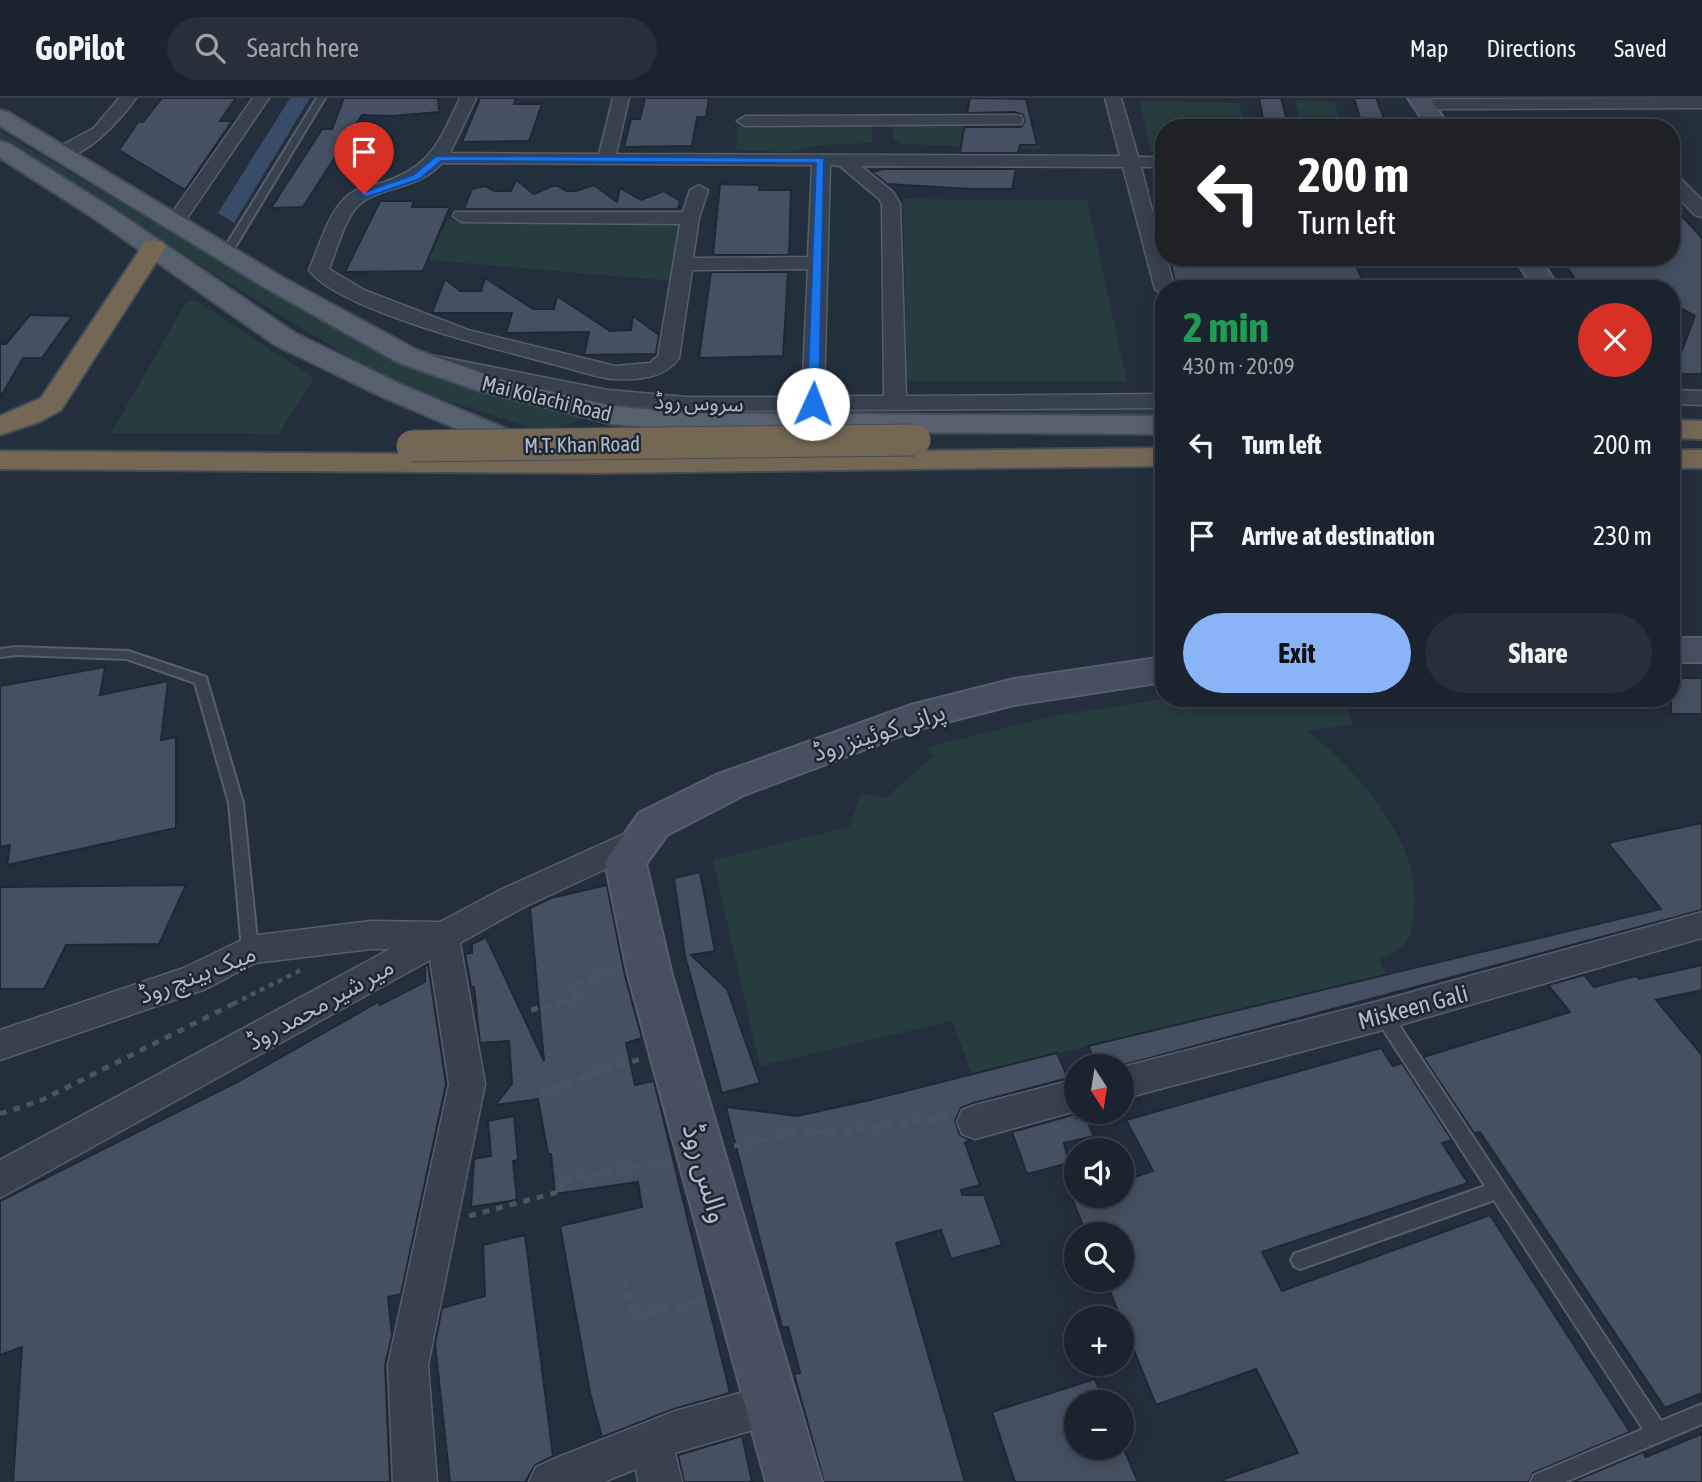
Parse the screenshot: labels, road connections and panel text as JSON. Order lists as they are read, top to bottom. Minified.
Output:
{"streets":{"highway":["M.T. Khan Road"],"main road":["Mai Kolachi Road"],"street":["سروس روڈ","پرانی کوئینز روڈ","میک ہینچ روڈ","میر شیر محمد روڈ","Miskeen Gali","والس روڈ"]},"crossings":[["Mai Kolachi Road","سروس روڈ"],["Mai Kolachi Road","M.T. Khan Road"],["پرانی کوئینز روڈ","میر شیر محمد روڈ"],["پرانی کوئینز روڈ","والس روڈ"],["میک ہینچ روڈ","میر شیر محمد روڈ"],["میر شیر محمد روڈ","والس روڈ"]],"north":"bottom","page":{"header":"GoPilot","search":"Search here","nav":["Map","Directions","Saved"],"turn":["200 m","Turn left"],"heading":["2 min","430 m · 20:09"],"list":[{"name":"Turn left","value":"200 m"},{"name":"Arrive at destination","value":"230 m"}],"buttons":["Exit","Share"],"map_buttons":["+","−"]}}
